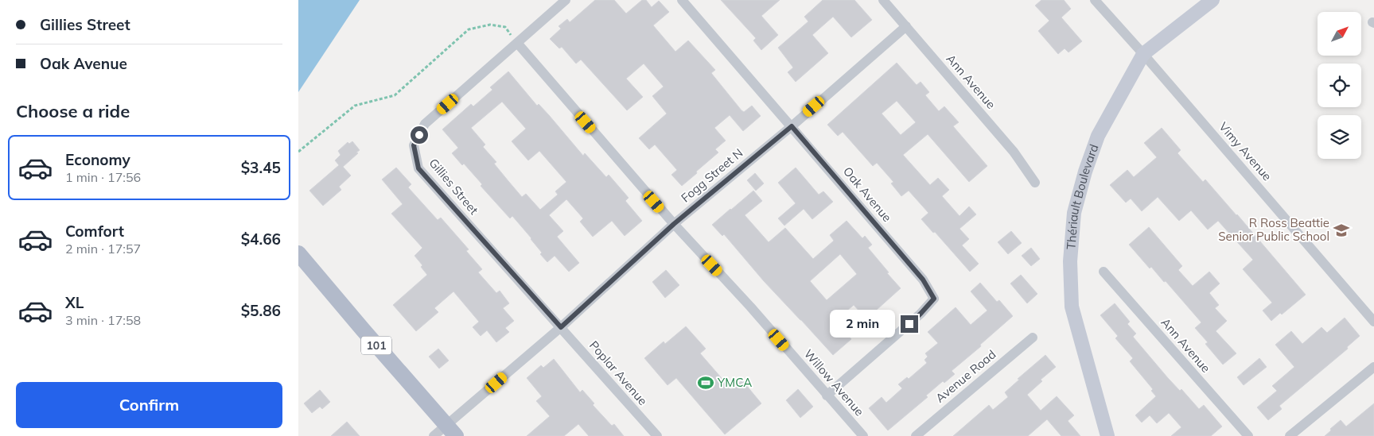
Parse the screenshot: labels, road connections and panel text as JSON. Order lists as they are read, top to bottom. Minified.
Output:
{"streets":{"main road":["Thériault Boulevard","101"],"street":["Ann Avenue","Vimy Avenue","Fogg Street N","Gillies Street","Oak Avenue","Poplar Avenue","Avenue Road","Willow Avenue"]},"crossings":[["Ann Avenue","Fogg Street N"],["Vimy Avenue","Thériault Boulevard"],["Fogg Street N","Gillies Street"],["Fogg Street N","Oak Avenue"],["Fogg Street N","101"],["Fogg Street N","Poplar Avenue"],["Fogg Street N","Willow Avenue"],["Gillies Street","Poplar Avenue"],["Gillies Street","Willow Avenue"],["Oak Avenue","Willow Avenue"]],"places":{"school or university":["R Ross Beattie Senior Public School"],"sports":["YMCA"]},"north":"top right","page":{"banner":["Gillies Street","Oak Avenue"],"heading":"Choose a ride","list":[{"name":"Economy","note":"1 min · 17:56","value":"$3.45"},{"name":"Comfort","note":"2 min · 17:57","value":"$4.66"},{"name":"XL","note":"3 min · 17:58","value":"$5.86"}],"bubble":"2 min","buttons":"Confirm"}}
